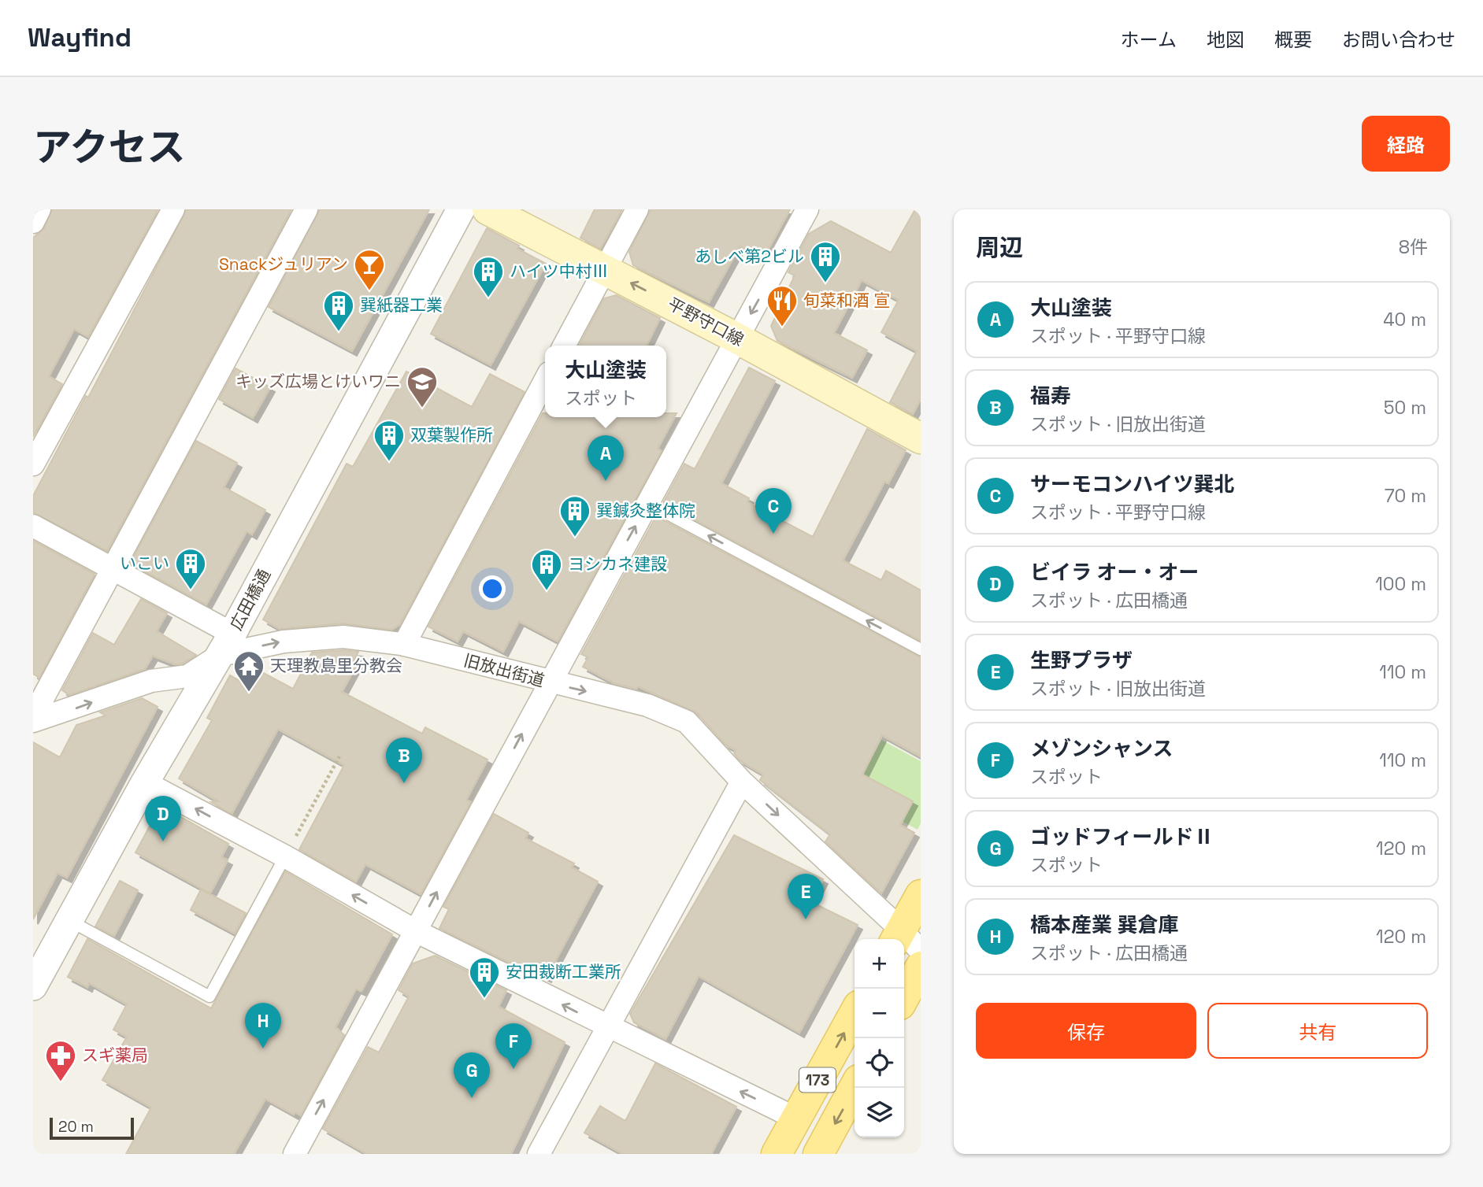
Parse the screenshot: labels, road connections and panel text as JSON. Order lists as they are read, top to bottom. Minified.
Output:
{"streets":{"main road":["平野守口線","173"],"street":["広田橋通","旧放出街道"]},"crossings":[["広田橋通","旧放出街道"]],"places":{"building":["あしべ第2ビル","ハイツ中村Ⅲ","巽紙器工業","双葉製作所","巽鍼灸整体院","いこい","ヨシカネ建設","安田裁断工業所"],"bar":["Snackジュリアン"],"restaurant":["旬菜和酒 宣"],"school or university":["キッズ広場とけいワニ"],"temple":["天理教島里分教会"],"pharmacy":["スギ薬局"]},"scale_bar":"20 m","page":{"header":"Wayfind","nav":["ホーム","地図","概要","お問い合わせ"],"title":"アクセス","buttons":["経路",["保存","共有"]],"heading":["周辺","8件"],"list":[{"mark":"A","name":"大山塗装","note":"スポット · 平野守口線","value":"40 m"},{"mark":"B","name":"福寿","note":"スポット · 旧放出街道","value":"50 m"},{"mark":"C","name":"サーモコンハイツ巽北","note":"スポット · 平野守口線","value":"70 m"},{"mark":"D","name":"ビイラ オー・オー","note":"スポット · 広田橋通","value":"100 m"},{"mark":"E","name":"生野プラザ","note":"スポット · 旧放出街道","value":"110 m"},{"mark":"F","name":"メゾンシャンス","note":"スポット","value":"110 m"},{"mark":"G","name":"ゴッドフィールドⅡ","note":"スポット","value":"120 m"},{"mark":"H","name":"橋本産業 巽倉庫","note":"スポット · 広田橋通","value":"120 m"}],"popup":["大山塗装","スポット"],"pins":["A","C","B","D","E","H","F","G"],"map_buttons":["+","−"],"scale":"20 m"}}
